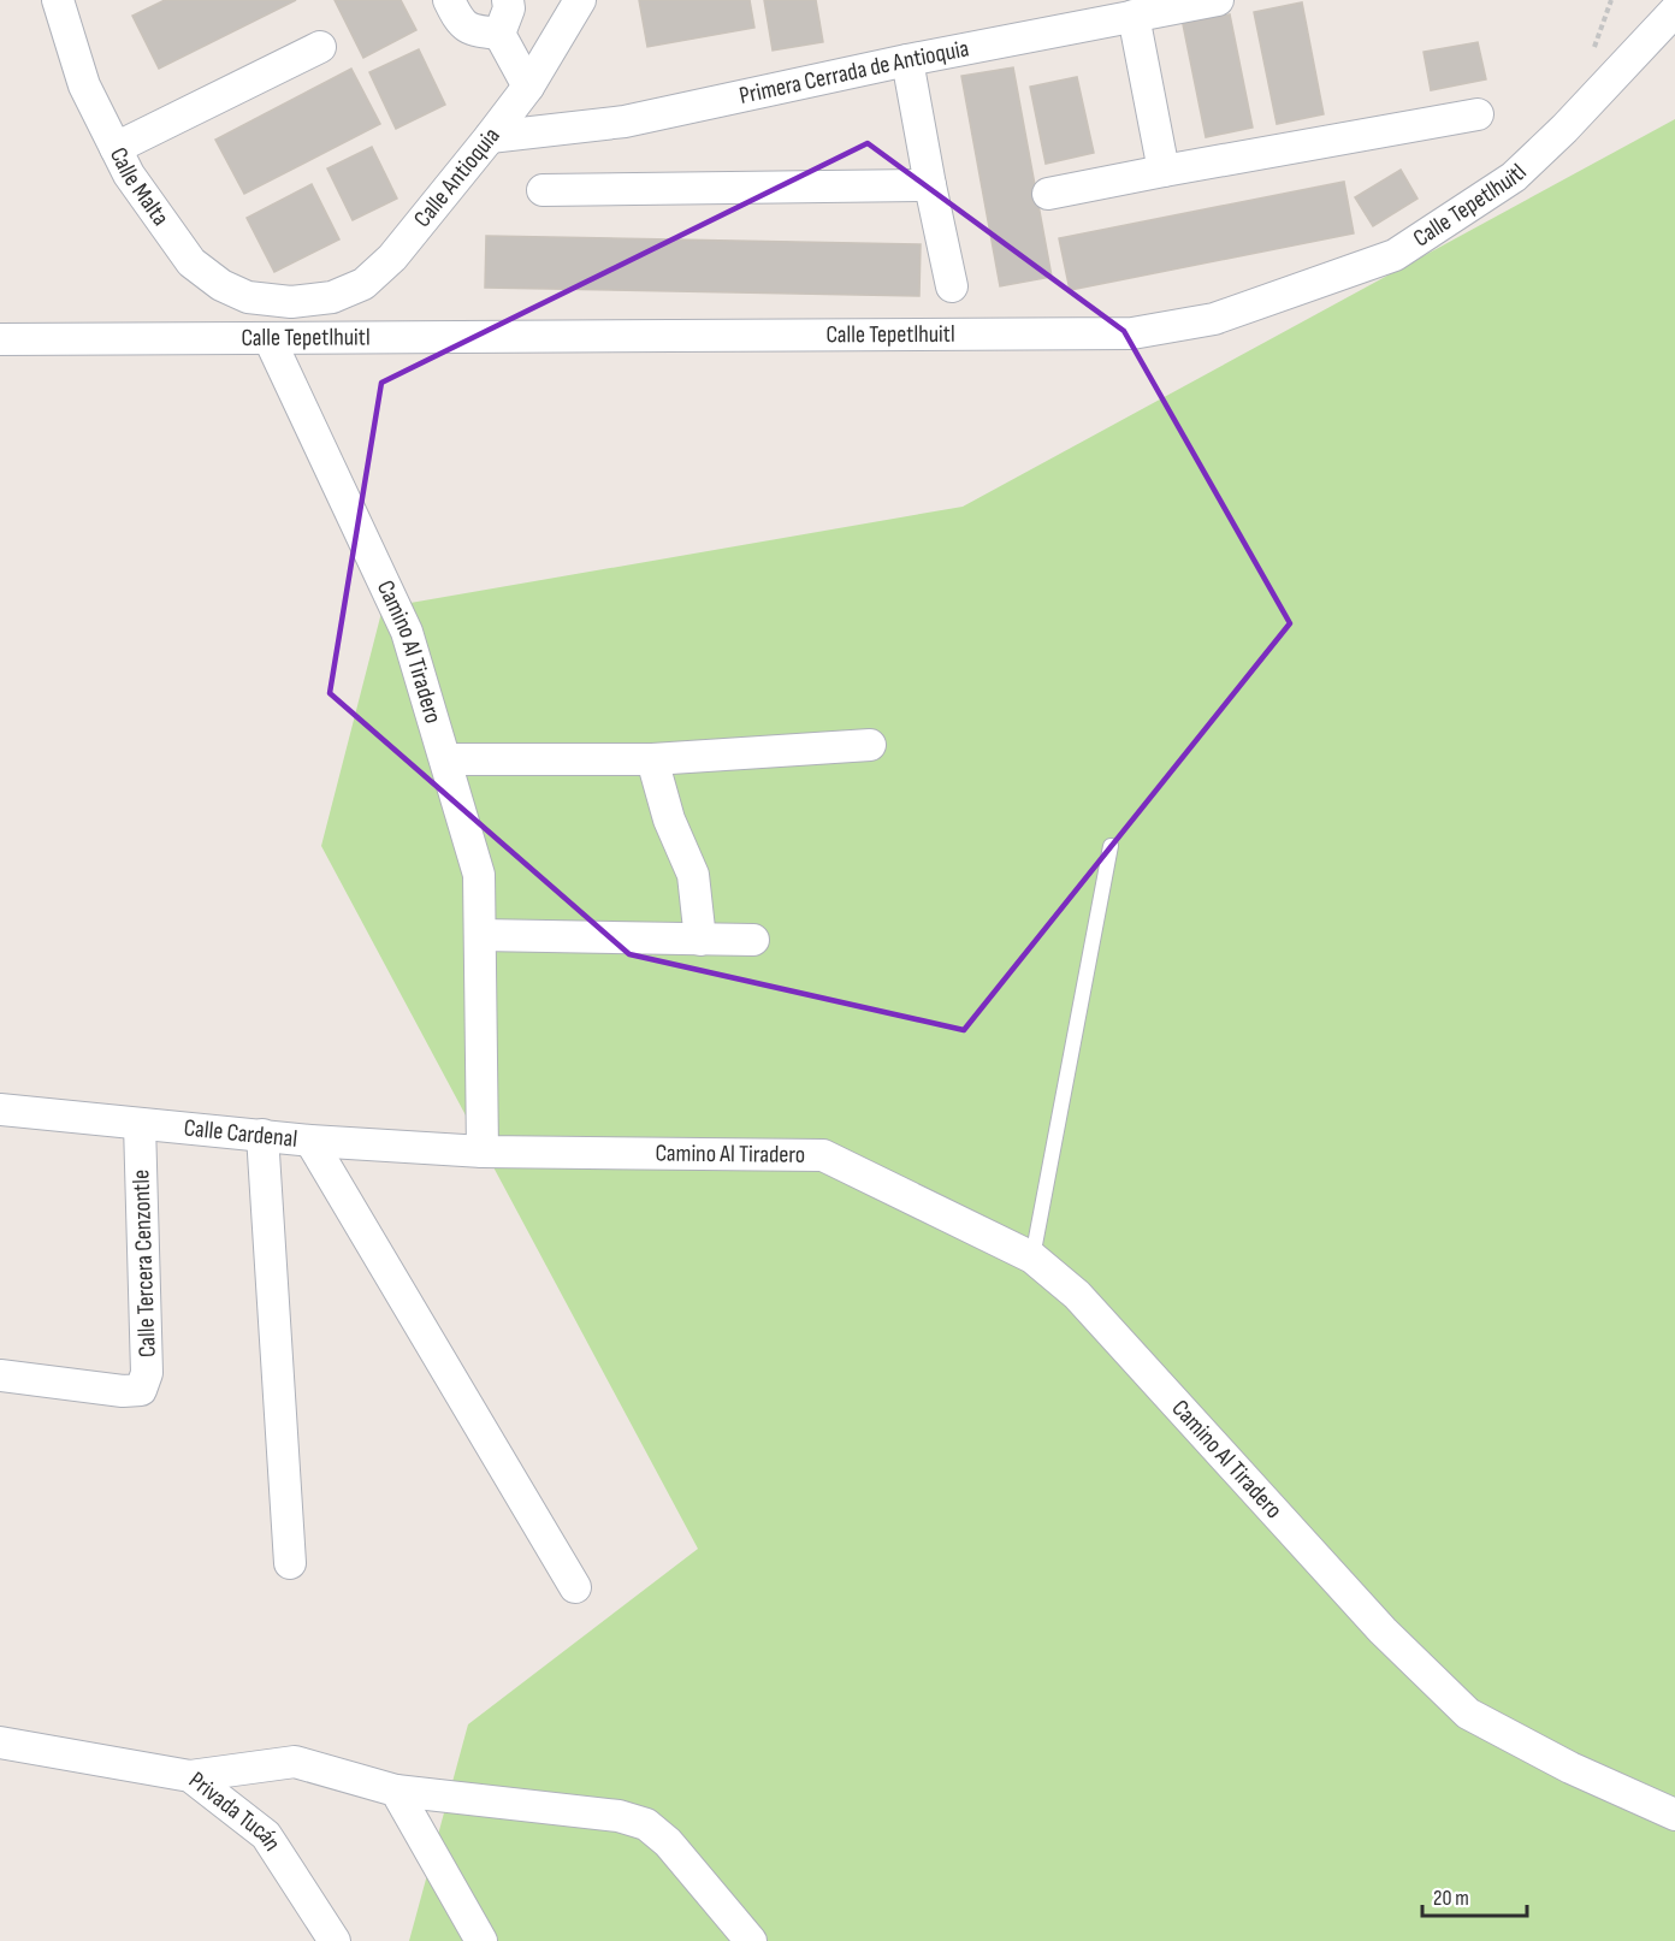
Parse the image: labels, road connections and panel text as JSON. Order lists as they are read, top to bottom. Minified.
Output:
{"streets":{"street":["Primera Cerrada de Antioquia","Calle Antioquia","Calle Malta","Calle Tepetlhuitl","Camino Al Tiradero","Calle Cardenal","Calle Tercera Cenzontle","Privada Tucán"]},"crossings":[["Primera Cerrada de Antioquia","Calle Antioquia"],["Calle Antioquia","Calle Malta"],["Calle Tepetlhuitl","Camino Al Tiradero"],["Camino Al Tiradero","Calle Cardenal"],["Calle Cardenal","Calle Tercera Cenzontle"]],"scale_bar":"20 m"}
